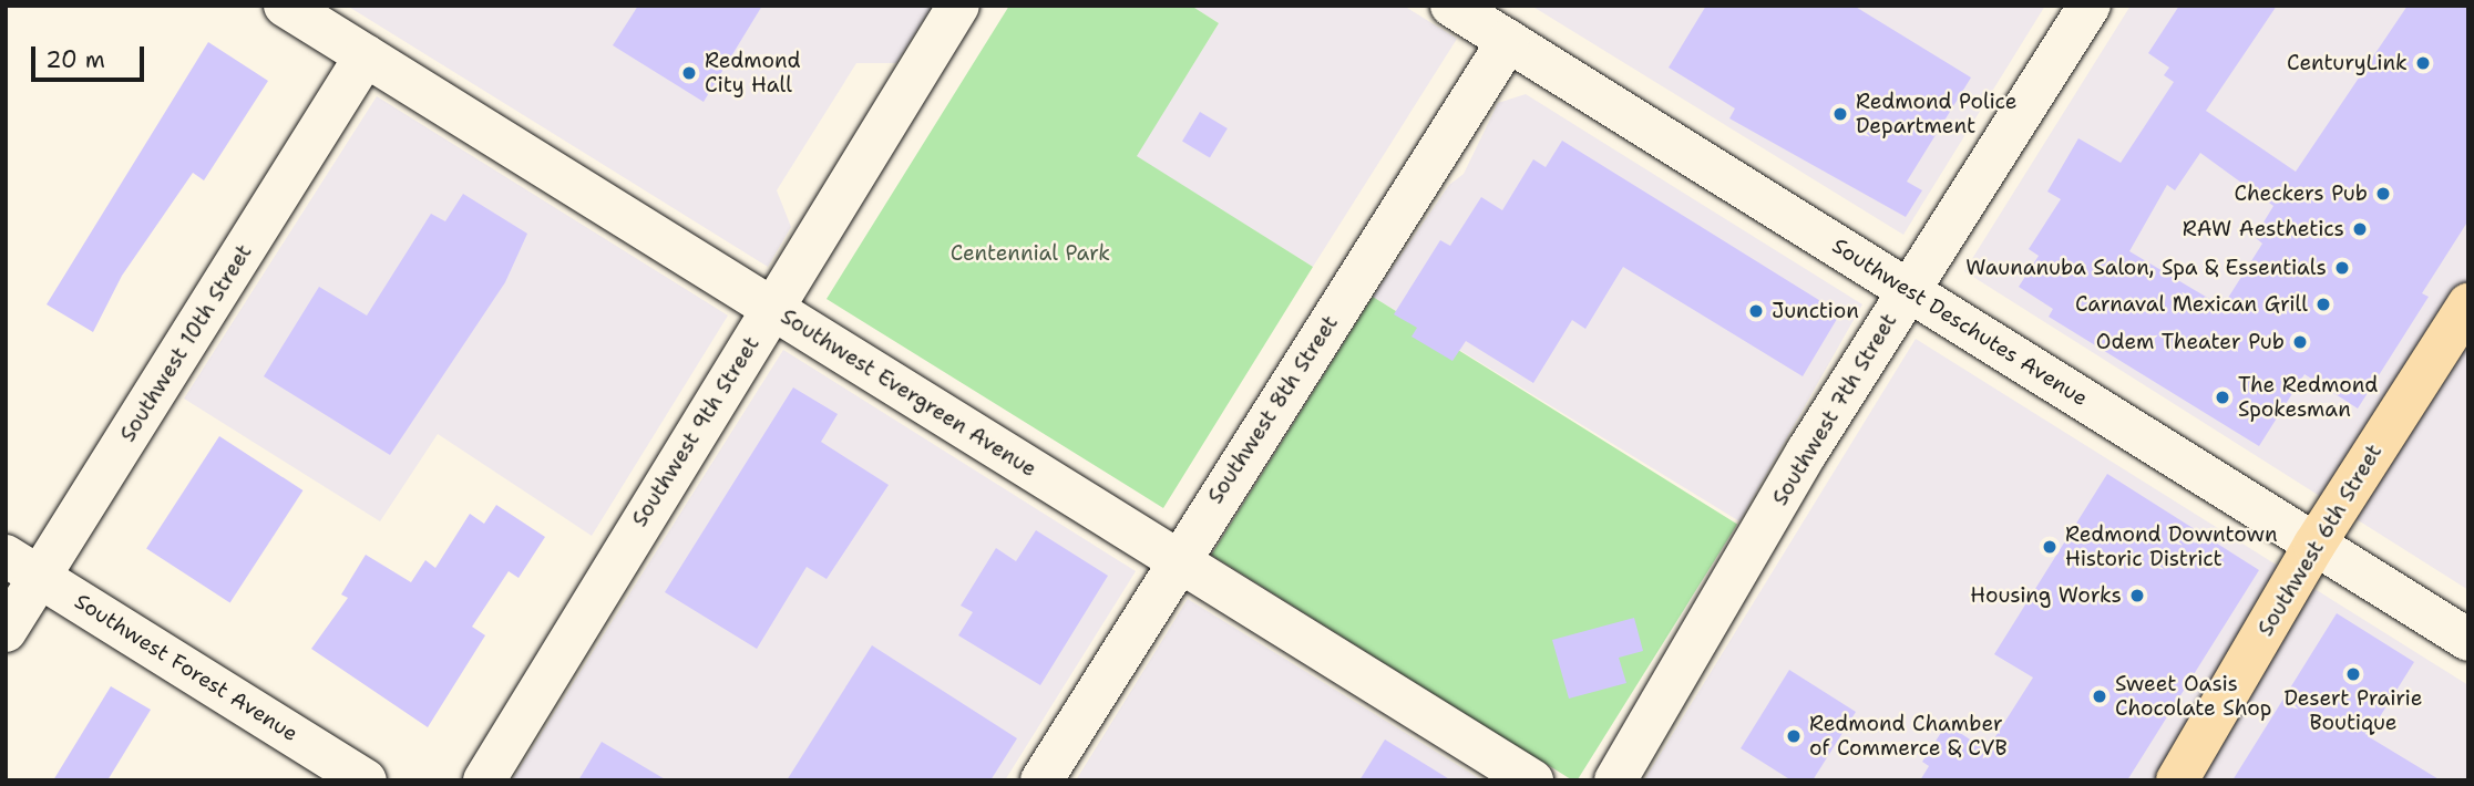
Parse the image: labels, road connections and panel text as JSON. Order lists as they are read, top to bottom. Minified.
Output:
{"streets":{"main road":["Southwest 6th Street"],"street":["Southwest Deschutes Avenue","Southwest 10th Street","Southwest Evergreen Avenue","Southwest 8th Street","Southwest 7th Street","Southwest 9th Street","Southwest Forest Avenue"]},"crossings":[["Southwest Deschutes Avenue","Southwest 8th Street"],["Southwest Deschutes Avenue","Southwest 7th Street"],["Southwest Deschutes Avenue","Southwest 6th Street"],["Southwest 10th Street","Southwest Evergreen Avenue"],["Southwest 10th Street","Southwest Forest Avenue"],["Southwest Evergreen Avenue","Southwest 8th Street"],["Southwest Evergreen Avenue","Southwest 9th Street"]],"parks":["Centennial Park"],"places":["CenturyLink","Redmond City Hall","Redmond Police Department","Checkers Pub","RAW Aesthetics","Waunanuba Salon, Spa & Essentials","Carnaval Mexican Grill","Junction","Odem Theater Pub","The Redmond Spokesman","Redmond Downtown Historic District","Housing Works","Desert Prairie Boutique","Sweet Oasis Chocolate Shop","Redmond Chamber of Commerce & CVB"],"scale_bar":"20 m"}
